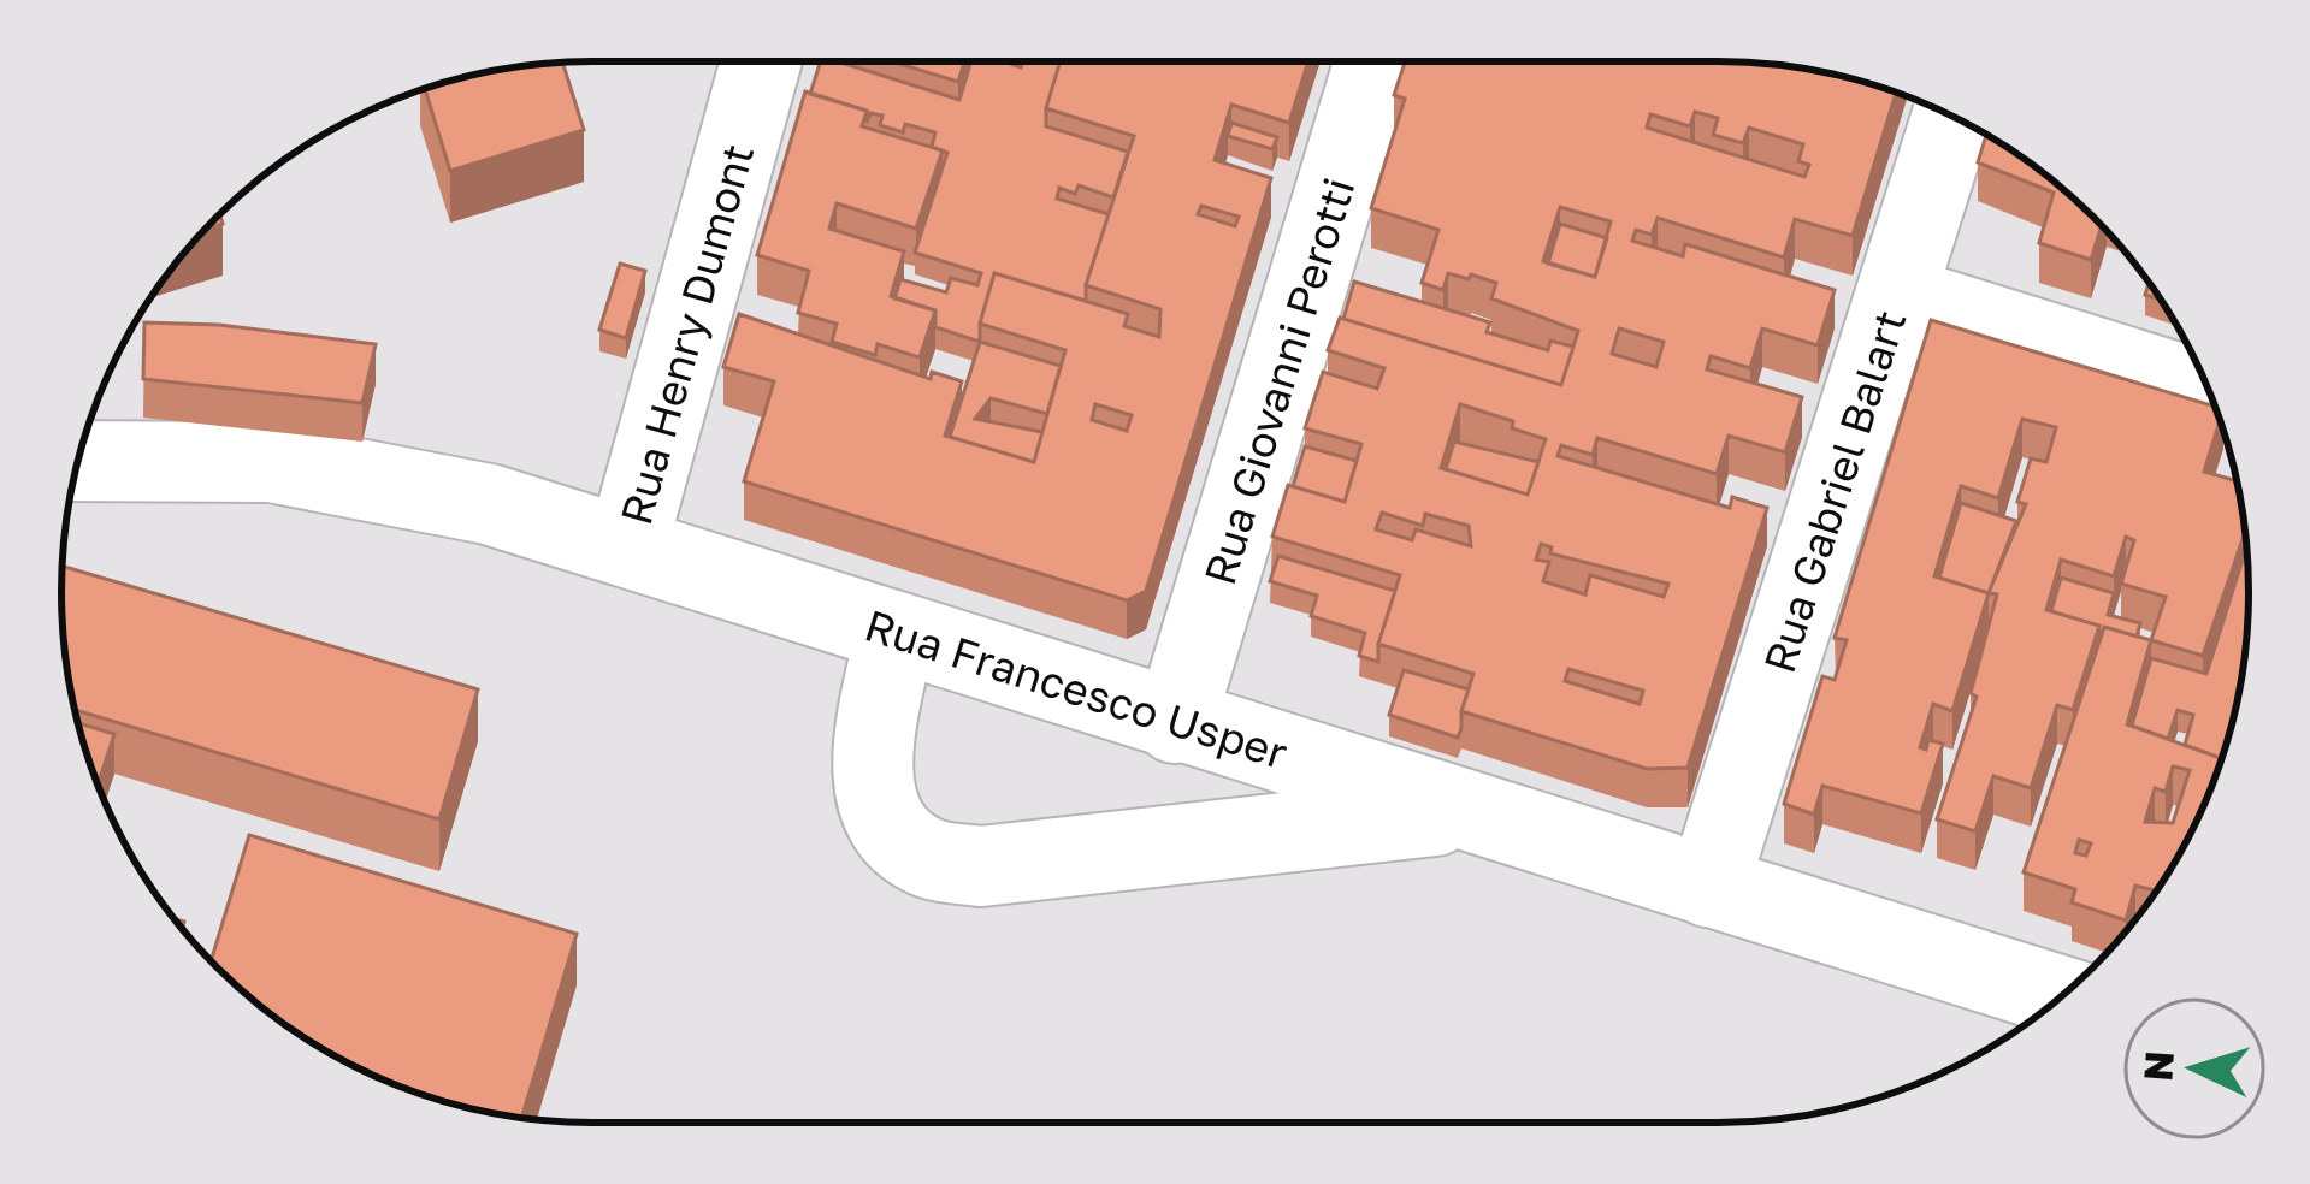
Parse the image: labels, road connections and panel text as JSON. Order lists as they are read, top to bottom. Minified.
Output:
{"streets":{"street":["Rua Henry Dumont","Rua Giovanni Perotti","Rua Gabriel Balart","Rua Francesco Usper"]},"crossings":[["Rua Henry Dumont","Rua Francesco Usper"],["Rua Giovanni Perotti","Rua Francesco Usper"],["Rua Gabriel Balart","Rua Francesco Usper"]],"north":"left"}
